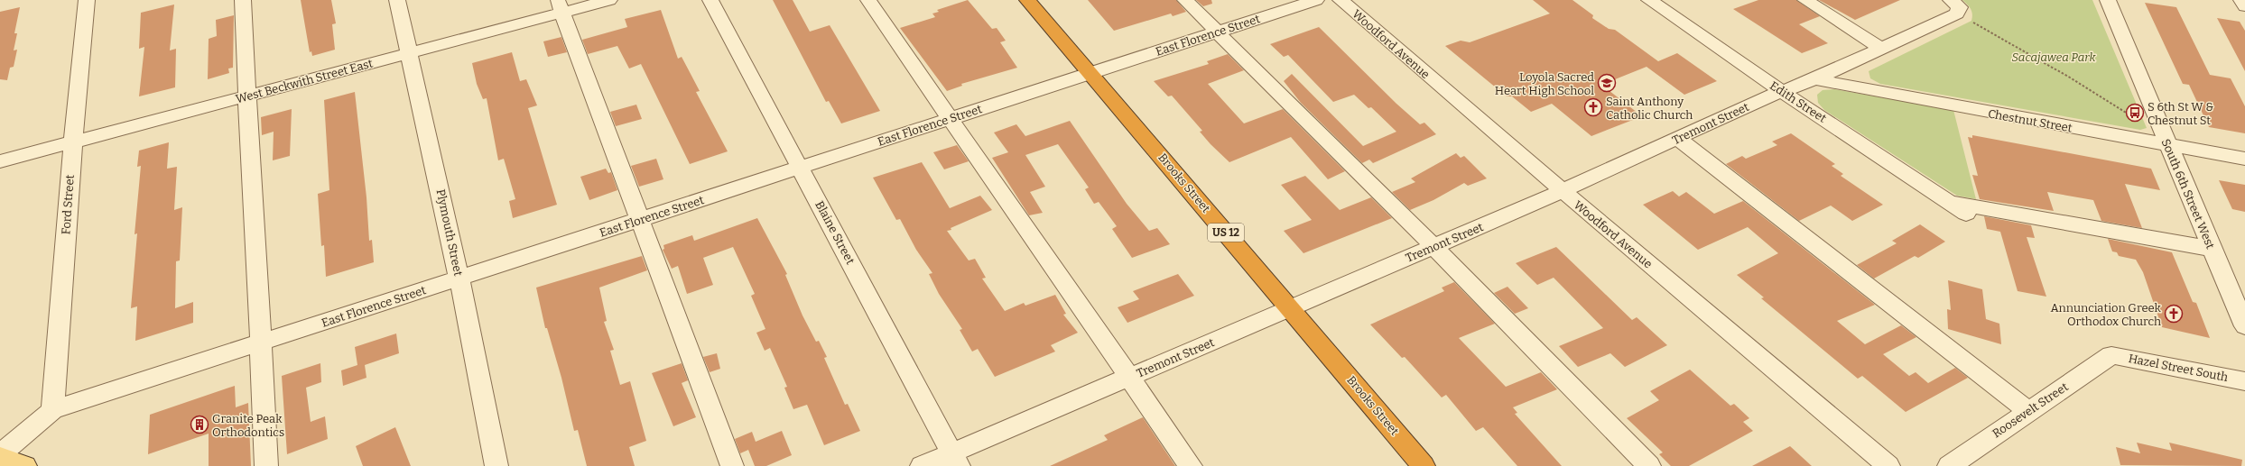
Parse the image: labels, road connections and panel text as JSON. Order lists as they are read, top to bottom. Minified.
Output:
{"streets":{"highway":["Brooks Street","US 12"],"street":["East Florence Street","Woodford Avenue","West Beckwith Street East","Edith Street","Chestnut Street","Tremont Street","South 6th Street West","Ford Street","Plymouth Street","Blaine Street","Hazel Street South","Roosevelt Street"]},"crossings":[["East Florence Street","Brooks Street"],["East Florence Street","Ford Street"],["East Florence Street","Plymouth Street"],["East Florence Street","Blaine Street"],["Woodford Avenue","Tremont Street"],["West Beckwith Street East","Ford Street"],["West Beckwith Street East","Plymouth Street"],["Edith Street","Tremont Street"],["Chestnut Street","Tremont Street"],["Chestnut Street","South 6th Street West"],["Tremont Street","Brooks Street"],["Tremont Street","Blaine Street"],["Hazel Street South","Roosevelt Street"]],"parks":["Sacajawea Park"],"places":{"school or university":["Loyola Sacred Heart High School"],"church":["Saint Anthony Catholic Church","Annunciation Greek Orthodox Church"],"bus stop":["S 6th St W & Chestnut St"],"building":["Granite Peak Orthodontics"]}}
